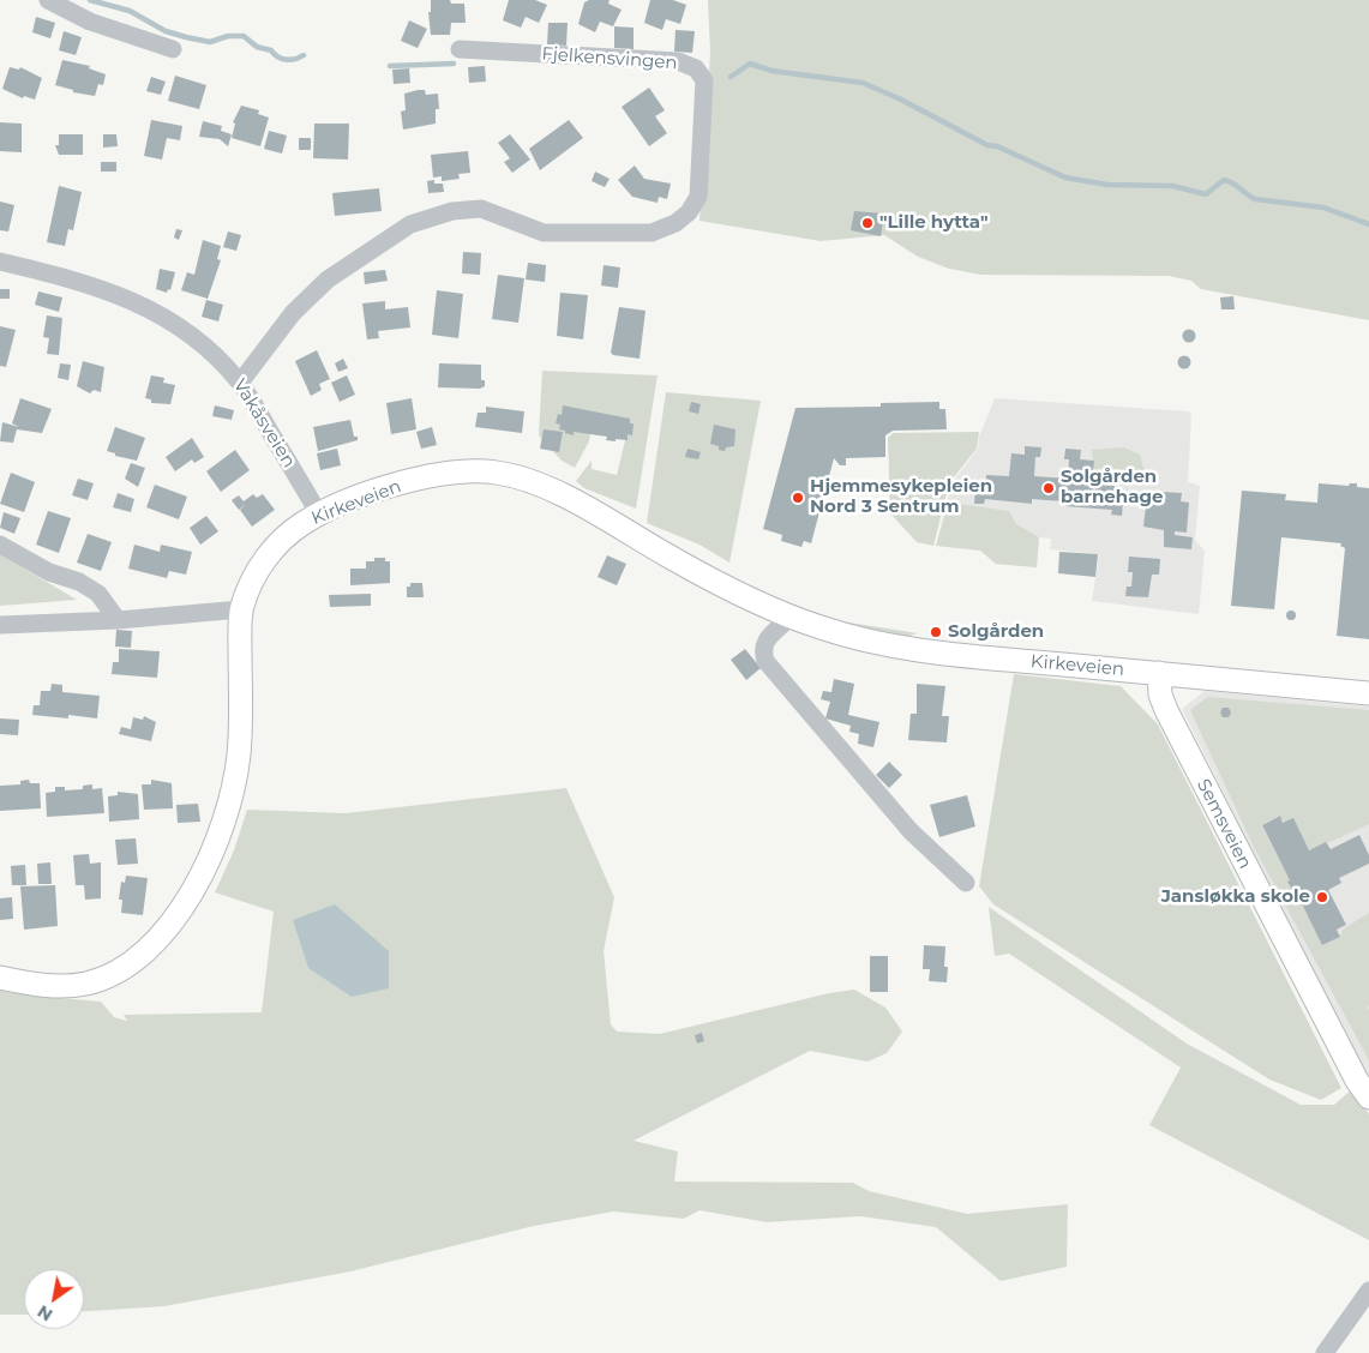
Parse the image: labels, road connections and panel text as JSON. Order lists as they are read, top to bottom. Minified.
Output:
{"streets":{"main road":["Kirkeveien","Semsveien"],"street":["Fjelkensvingen","Vakåsveien"]},"crossings":[["Fjelkensvingen","Vakåsveien"],["Vakåsveien","Kirkeveien"],["Kirkeveien","Semsveien"]],"places":["\"Lille hytta\"","Solgården barnehage","Hjemmesykepleien Nord 3 Sentrum","Solgården","Jansløkka skole"],"north":"bottom left"}
